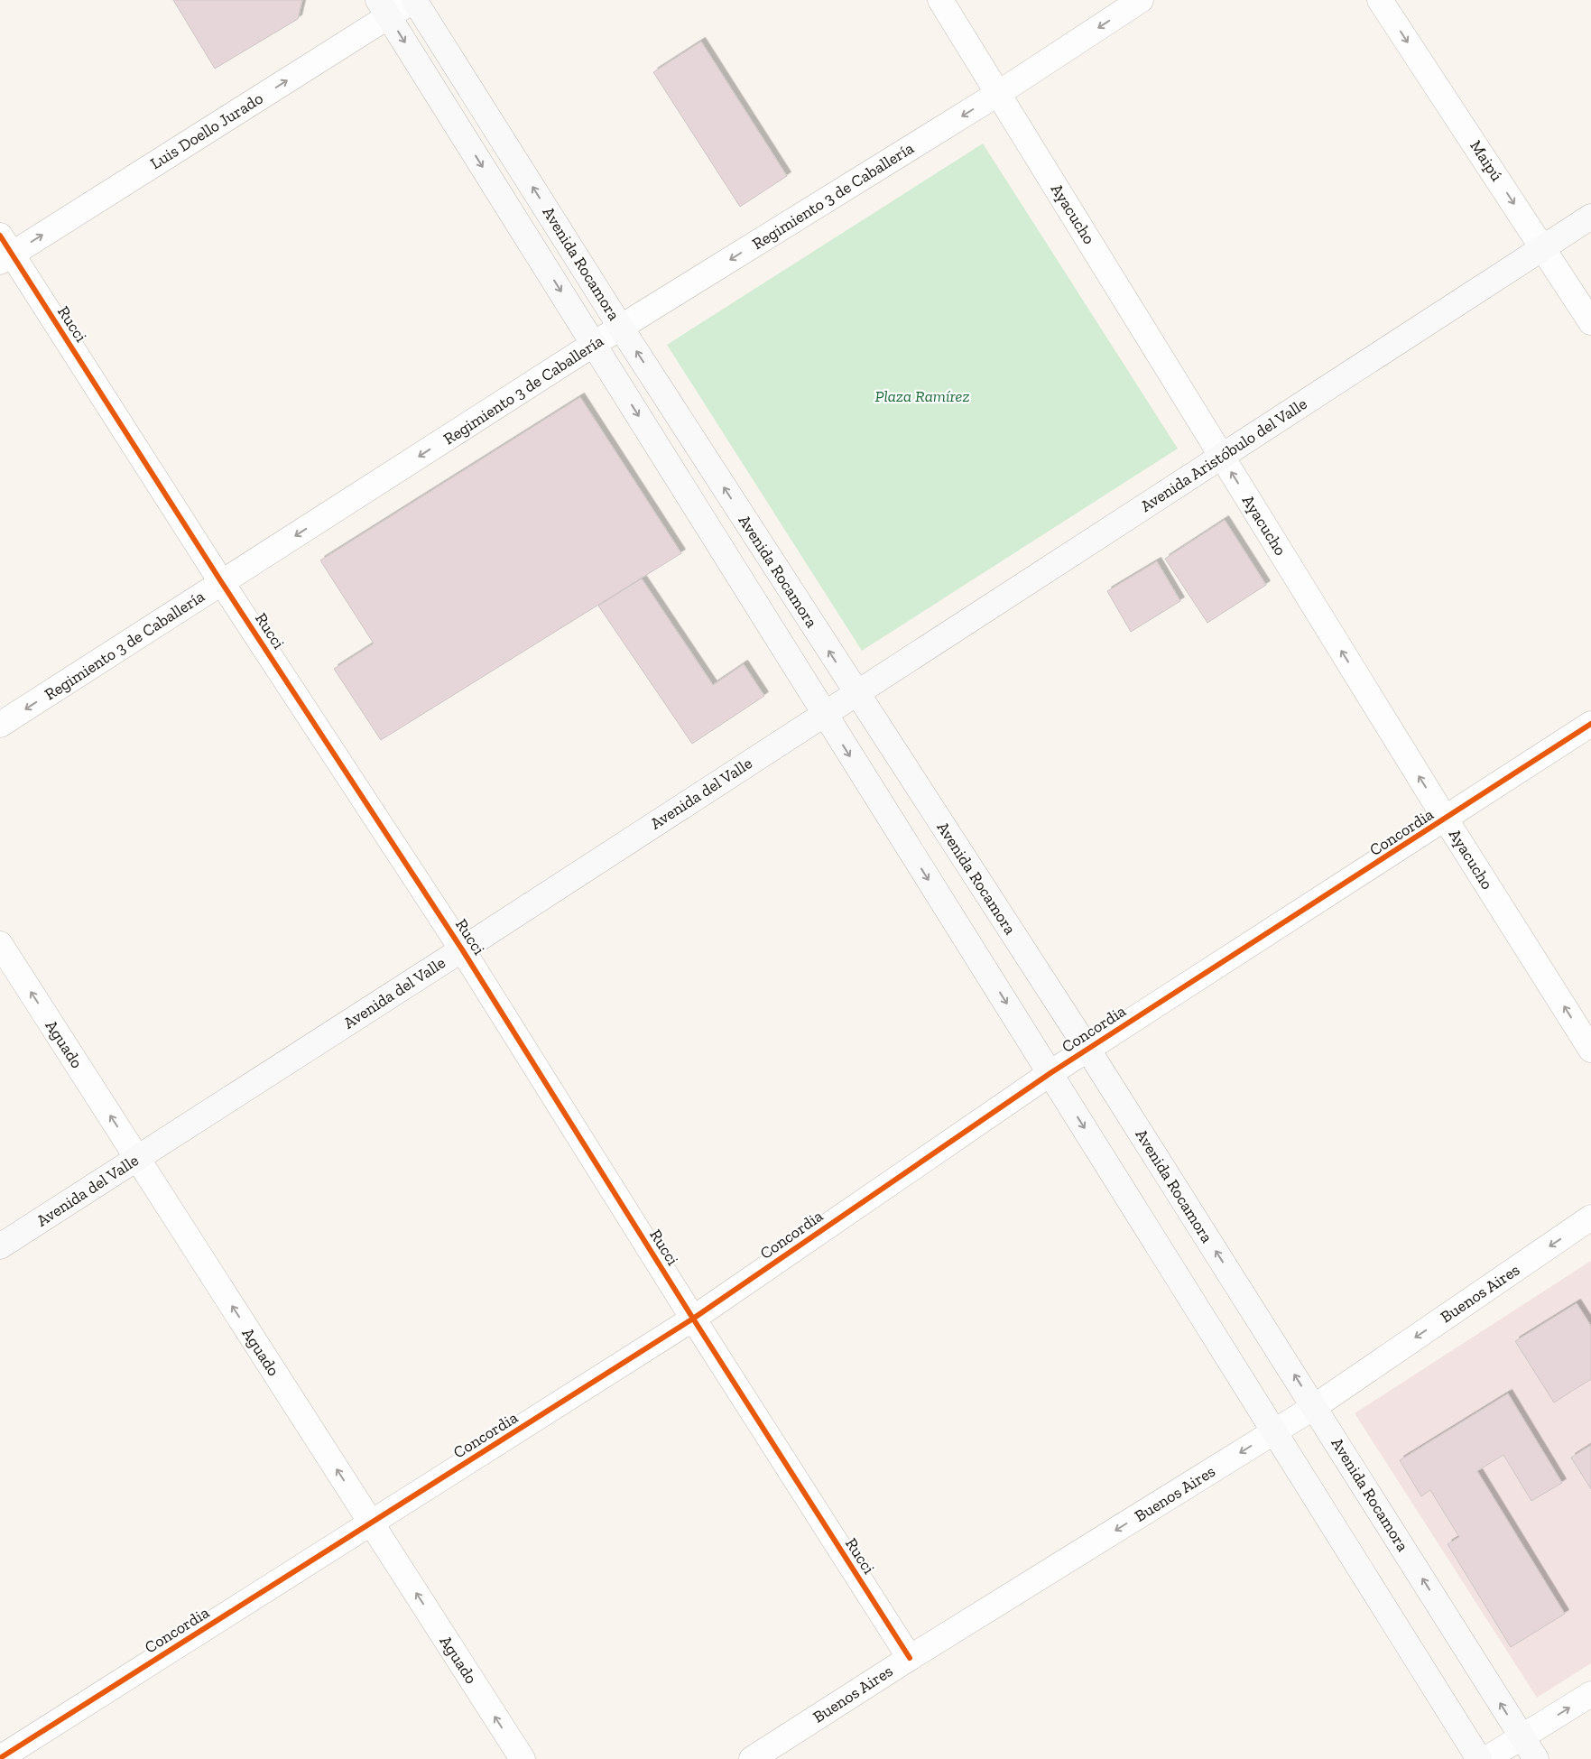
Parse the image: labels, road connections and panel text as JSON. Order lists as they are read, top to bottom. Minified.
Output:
{"streets":{"main road":["Avenida Rocamora","Avenida Aristóbulo del Valle","Avenida del Valle"],"street":["Luis Doello Jurado","Maipú","Regimiento 3 de Caballería","Ayacucho","Rucci","Concordia","Aguado","Buenos Aires"]},"crossings":[["Luis Doello Jurado","Avenida Rocamora"],["Luis Doello Jurado","Rucci"],["Maipú","Avenida Aristóbulo del Valle"],["Regimiento 3 de Caballería","Ayacucho"],["Regimiento 3 de Caballería","Avenida Rocamora"],["Regimiento 3 de Caballería","Rucci"],["Ayacucho","Avenida Aristóbulo del Valle"],["Ayacucho","Concordia"],["Avenida Rocamora","Avenida Aristóbulo del Valle"],["Avenida Rocamora","Avenida del Valle"],["Avenida Rocamora","Concordia"],["Avenida Rocamora","Buenos Aires"],["Rucci","Avenida del Valle"],["Rucci","Concordia"],["Rucci","Buenos Aires"],["Avenida Aristóbulo del Valle","Avenida del Valle"],["Avenida del Valle","Aguado"],["Concordia","Aguado"]],"one_way":["Luis Doello Jurado","Maipú","Regimiento 3 de Caballería","Ayacucho","Aguado","Buenos Aires"],"parks":["Plaza Ramírez"]}
